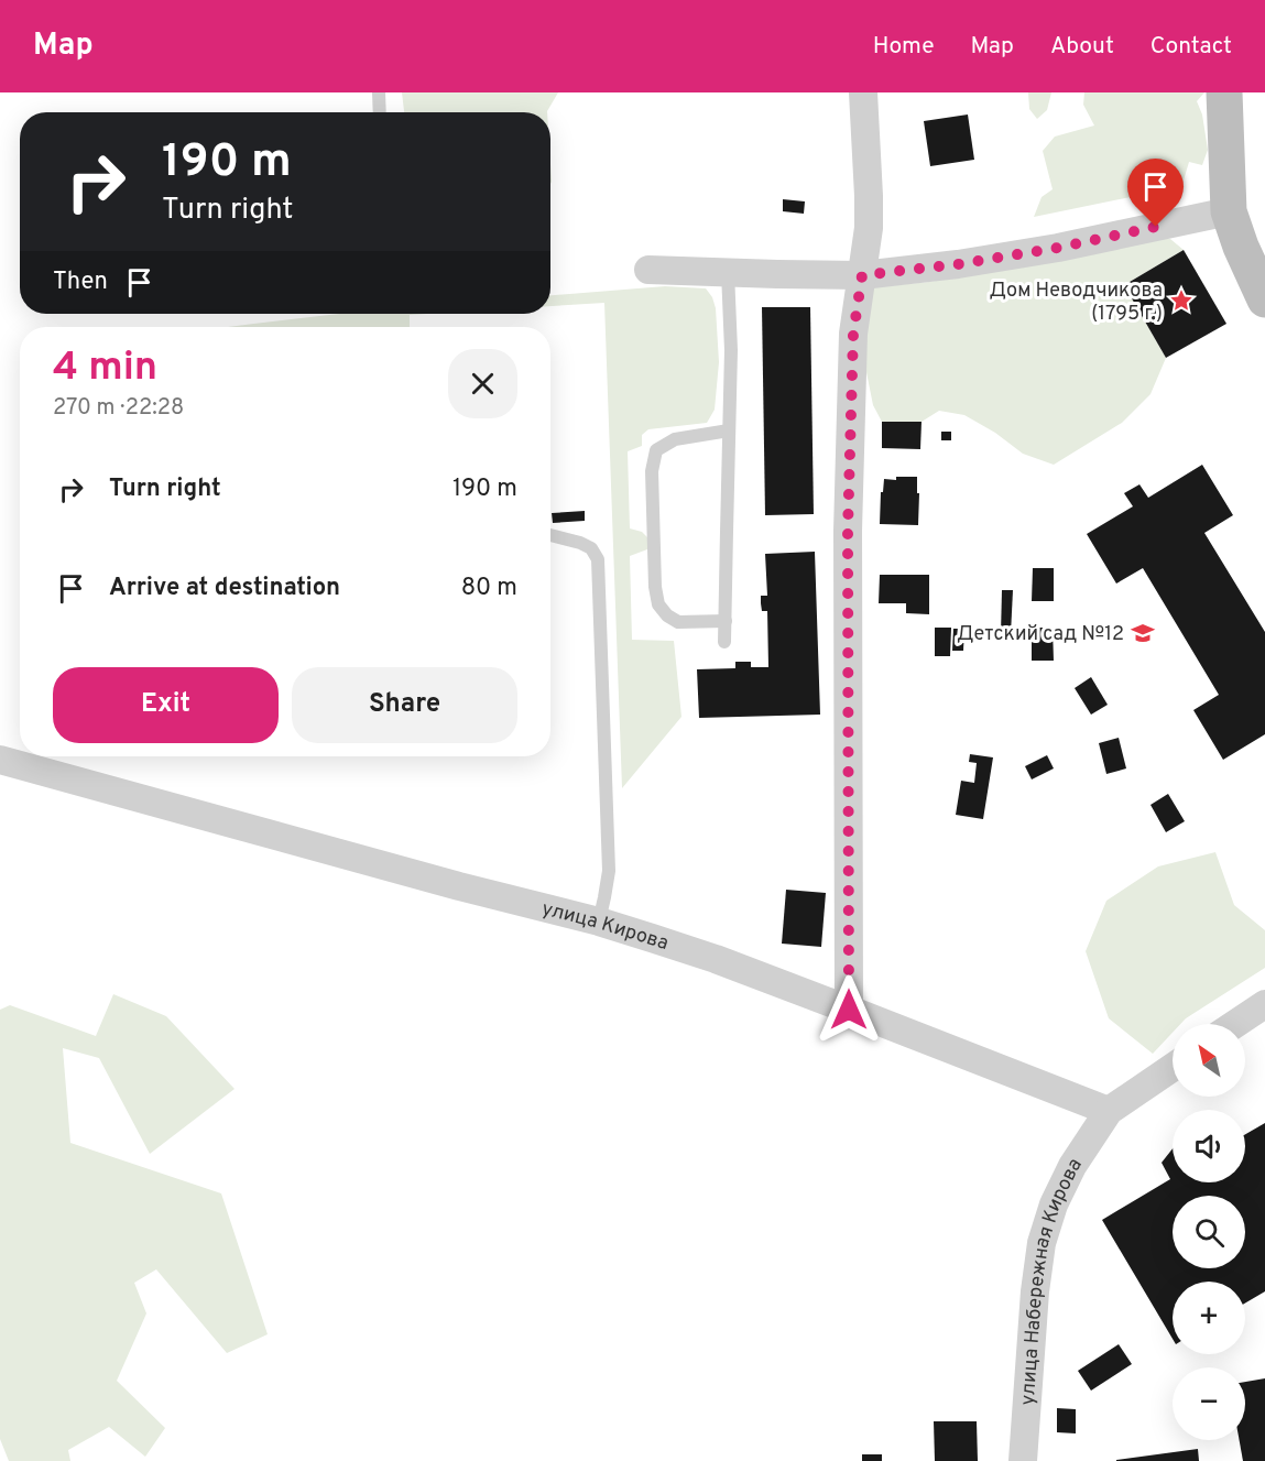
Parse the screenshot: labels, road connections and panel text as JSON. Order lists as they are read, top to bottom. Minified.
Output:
{"streets":{"street":["улица Кирова","улица Набережная Кирова"]},"crossings":[["улица Кирова","улица Набережная Кирова"]],"places":{"place":["Дом Неводчикова (1795 г.)"],"school or university":["Детский сад №12"]},"north":"top left","page":{"header":"Map","nav":["Home","Map","About","Contact"],"turn":["190 m","Turn right"],"then":"Then","heading":["4 min","270 m · 22:28"],"list":[{"name":"Turn right","value":"190 m"},{"name":"Arrive at destination","value":"80 m"}],"buttons":["Exit","Share"],"map_buttons":["+","−"]}}
